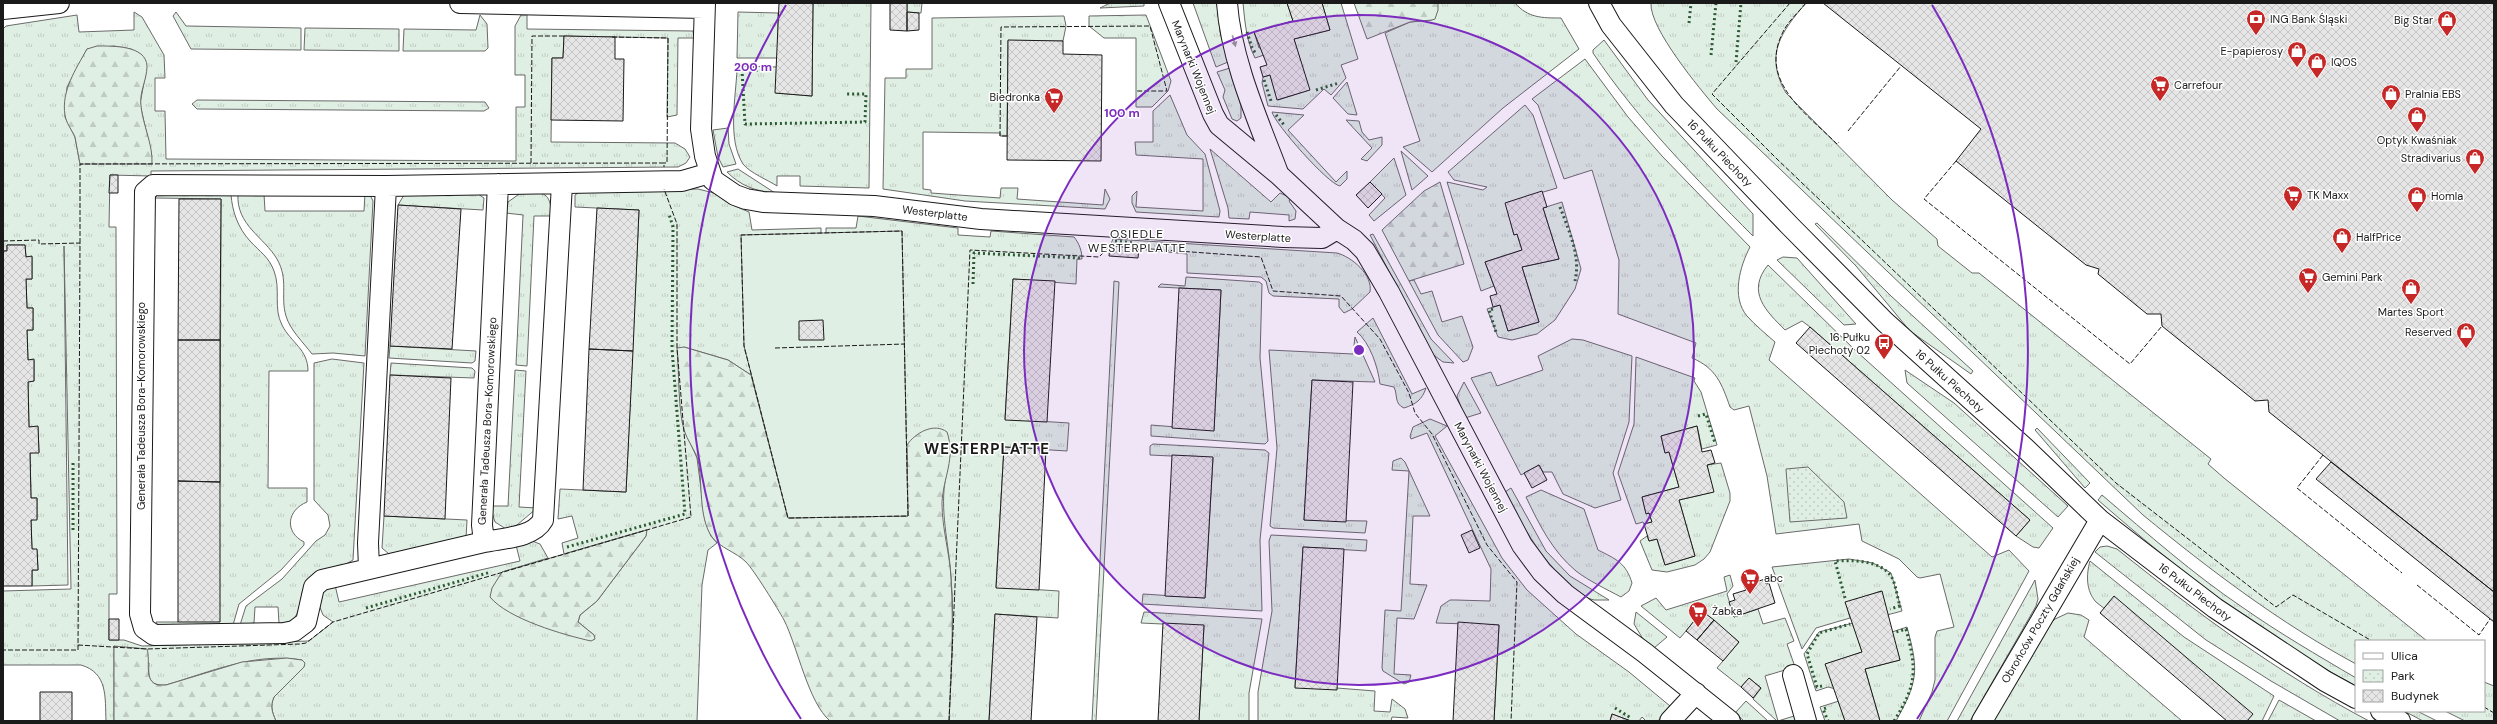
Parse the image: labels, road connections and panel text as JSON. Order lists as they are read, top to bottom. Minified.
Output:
{"streets":{"street":["Marynarki Wojennej","16 Pułku Piechoty","Westerplatte","Generała Tadeusza Bora-Komorowskiego","Obrońców Poczty Gdańskiej"]},"crossings":[["Marynarki Wojennej","Westerplatte"],["16 Pułku Piechoty","Obrońców Poczty Gdańskiej"]],"districts":["OSIEDLE WESTERPLATTE","WESTERPLATTE"],"places":{"bank":["ING Bank Śląski"],"shop":["Big Star","E-papierosy","IQOS","Pralnia EBS","Optyk Kwaśniak","Stradivarius","Homla","HalfPrice","Martes Sport","Reserved"],"supermarket":["Carrefour","Biedronka","TK Maxx","Gemini Park","abc","Żabka"],"bus stop":["16 Pułku Piechoty 02"]},"legend":["Ulica","Park","Budynek"],"rings":["200 m","100 m"]}
